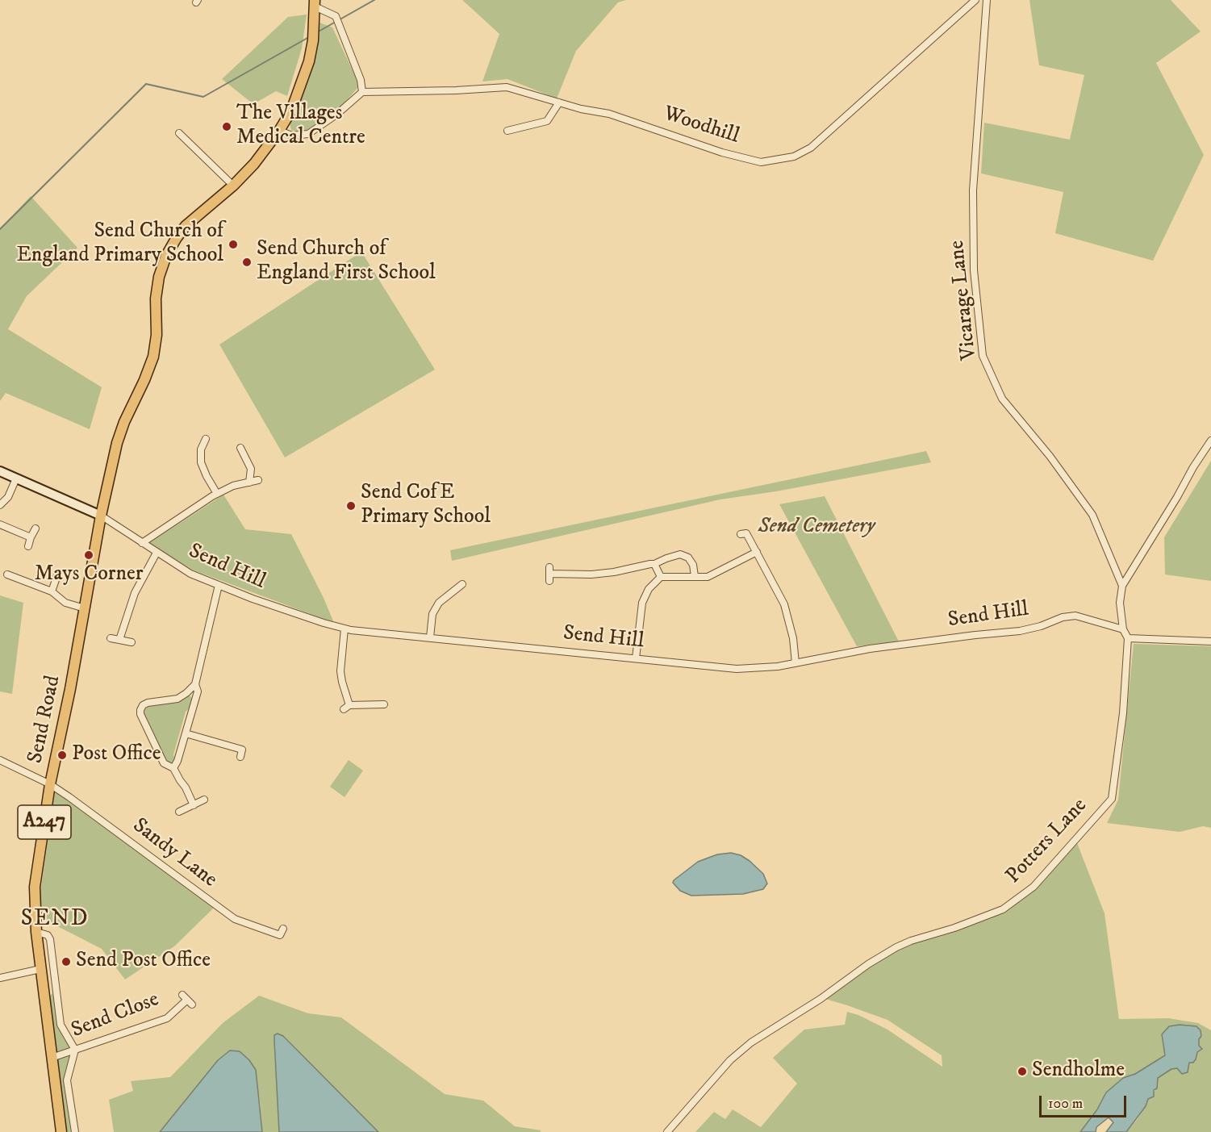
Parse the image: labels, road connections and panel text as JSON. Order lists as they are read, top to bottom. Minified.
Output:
{"streets":{"main road":["Send Road","A247"],"street":["Woodhill","Vicarage Lane","Send Hill","Potters Lane","Sandy Lane","Send Close"]},"crossings":[["Send Hill","Send Road"],["Send Hill","A247"],["Send Road","A247"],["Send Road","Sandy Lane"],["Send Road","Send Close"]],"districts":["SEND"],"parks":["Send Cemetery"],"places":["The Villages Medical Centre","Send Church of England Primary School","Send Church of England First School","Send CofE Primary School","Mays Corner","Post Office","Send Post Office","Sendholme"],"scale_bar":"100 m"}
